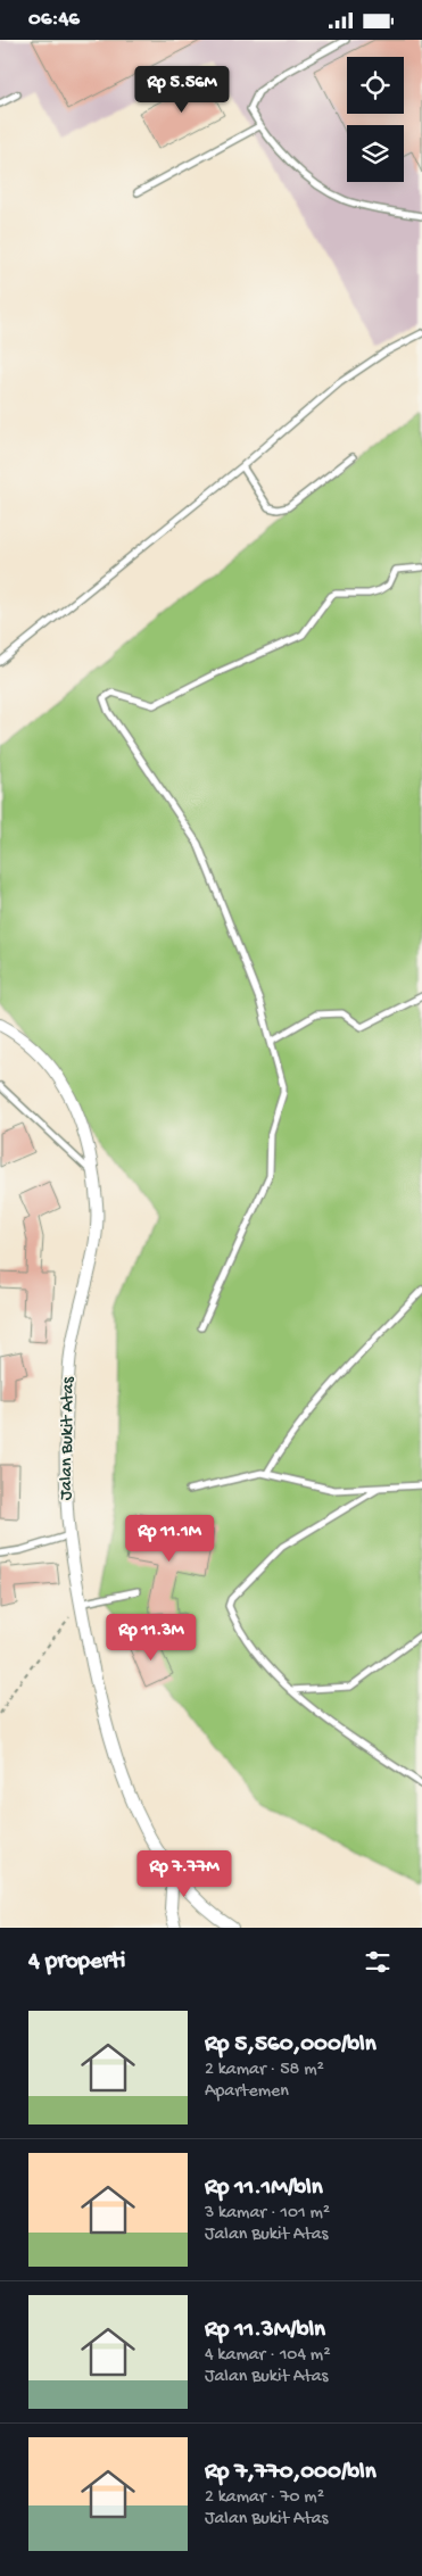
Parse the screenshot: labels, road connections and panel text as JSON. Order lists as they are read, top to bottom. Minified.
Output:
{"streets":{"street":["Jalan Bukit Atas"]},"page":{"status":"06:46","price":["Rp 5.56M","Rp 11.1M","Rp 11.3M","Rp 7.77M"],"heading":"4 properti","list":[{"name":"Rp 5,560,000/bln","note":"2 kamar · 58 m² · Apartemen"},{"name":"Rp 11.1M/bln","note":"3 kamar · 101 m² · Jalan Bukit Atas"},{"name":"Rp 11.3M/bln","note":"4 kamar · 104 m² · Jalan Bukit Atas"},{"name":"Rp 7,770,000/bln","note":"2 kamar · 70 m² · Jalan Bukit Atas"}]}}
